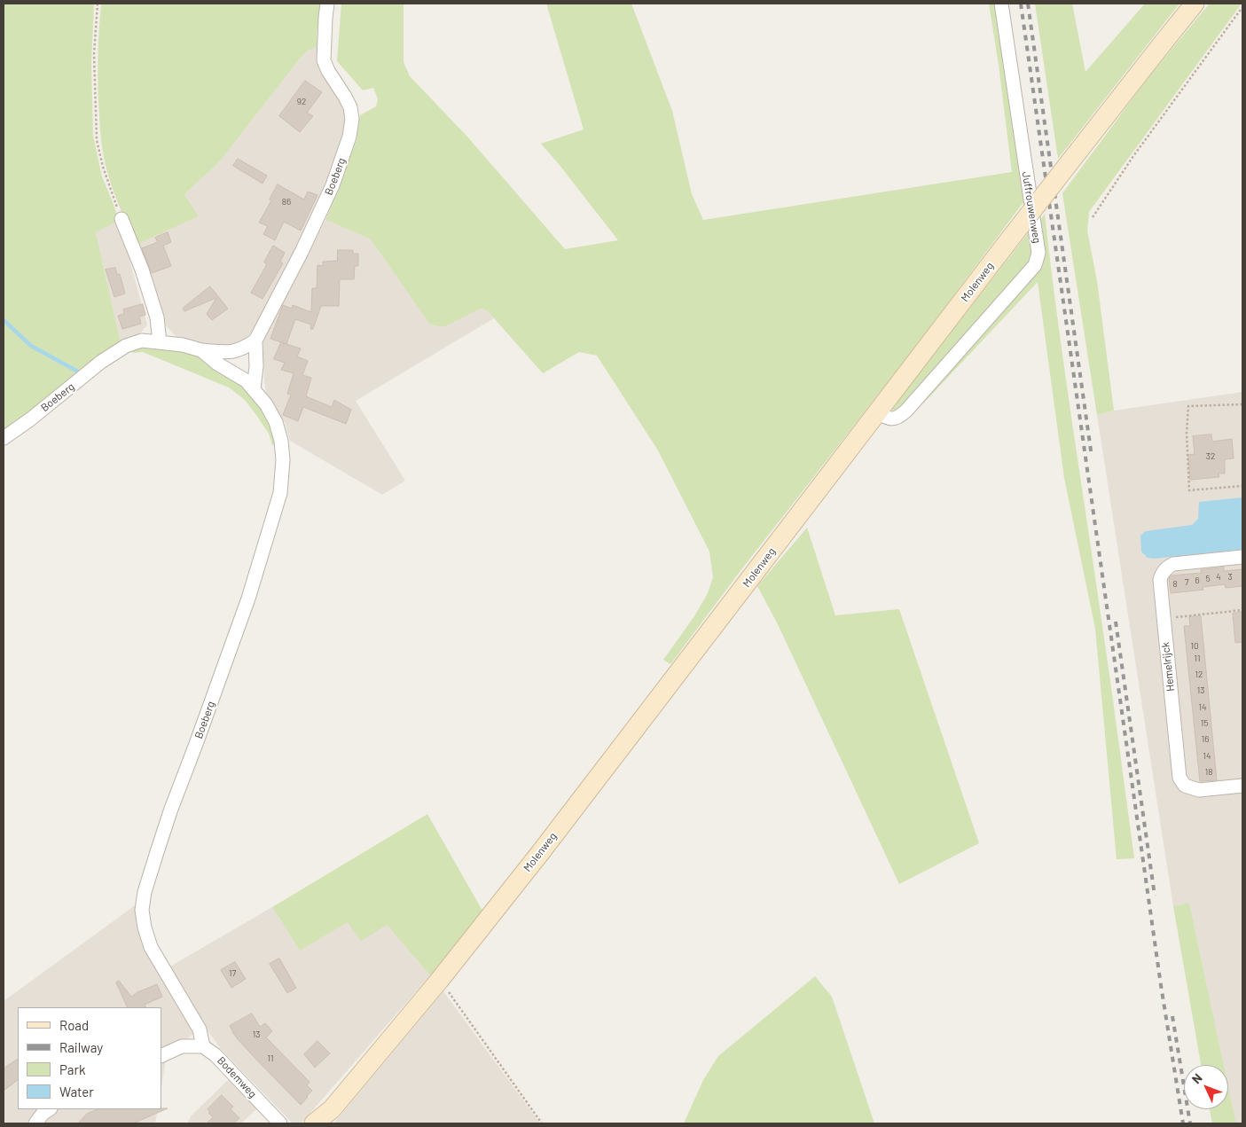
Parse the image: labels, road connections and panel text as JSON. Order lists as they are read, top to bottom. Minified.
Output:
{"streets":{"main road":["Molenweg"],"street":["Boeberg","Juffrouwenweg","Hemelrijck","Bodemweg"]},"crossings":[["Boeberg","Bodemweg"],["Juffrouwenweg","Molenweg"]],"house_numbers":["92","86","32","4","3","5","6","7","8","10","11","12","13","14","15","16","14","18","17","13","11"],"legend":["Road","Railway","Park","Water"],"north":"top left"}
